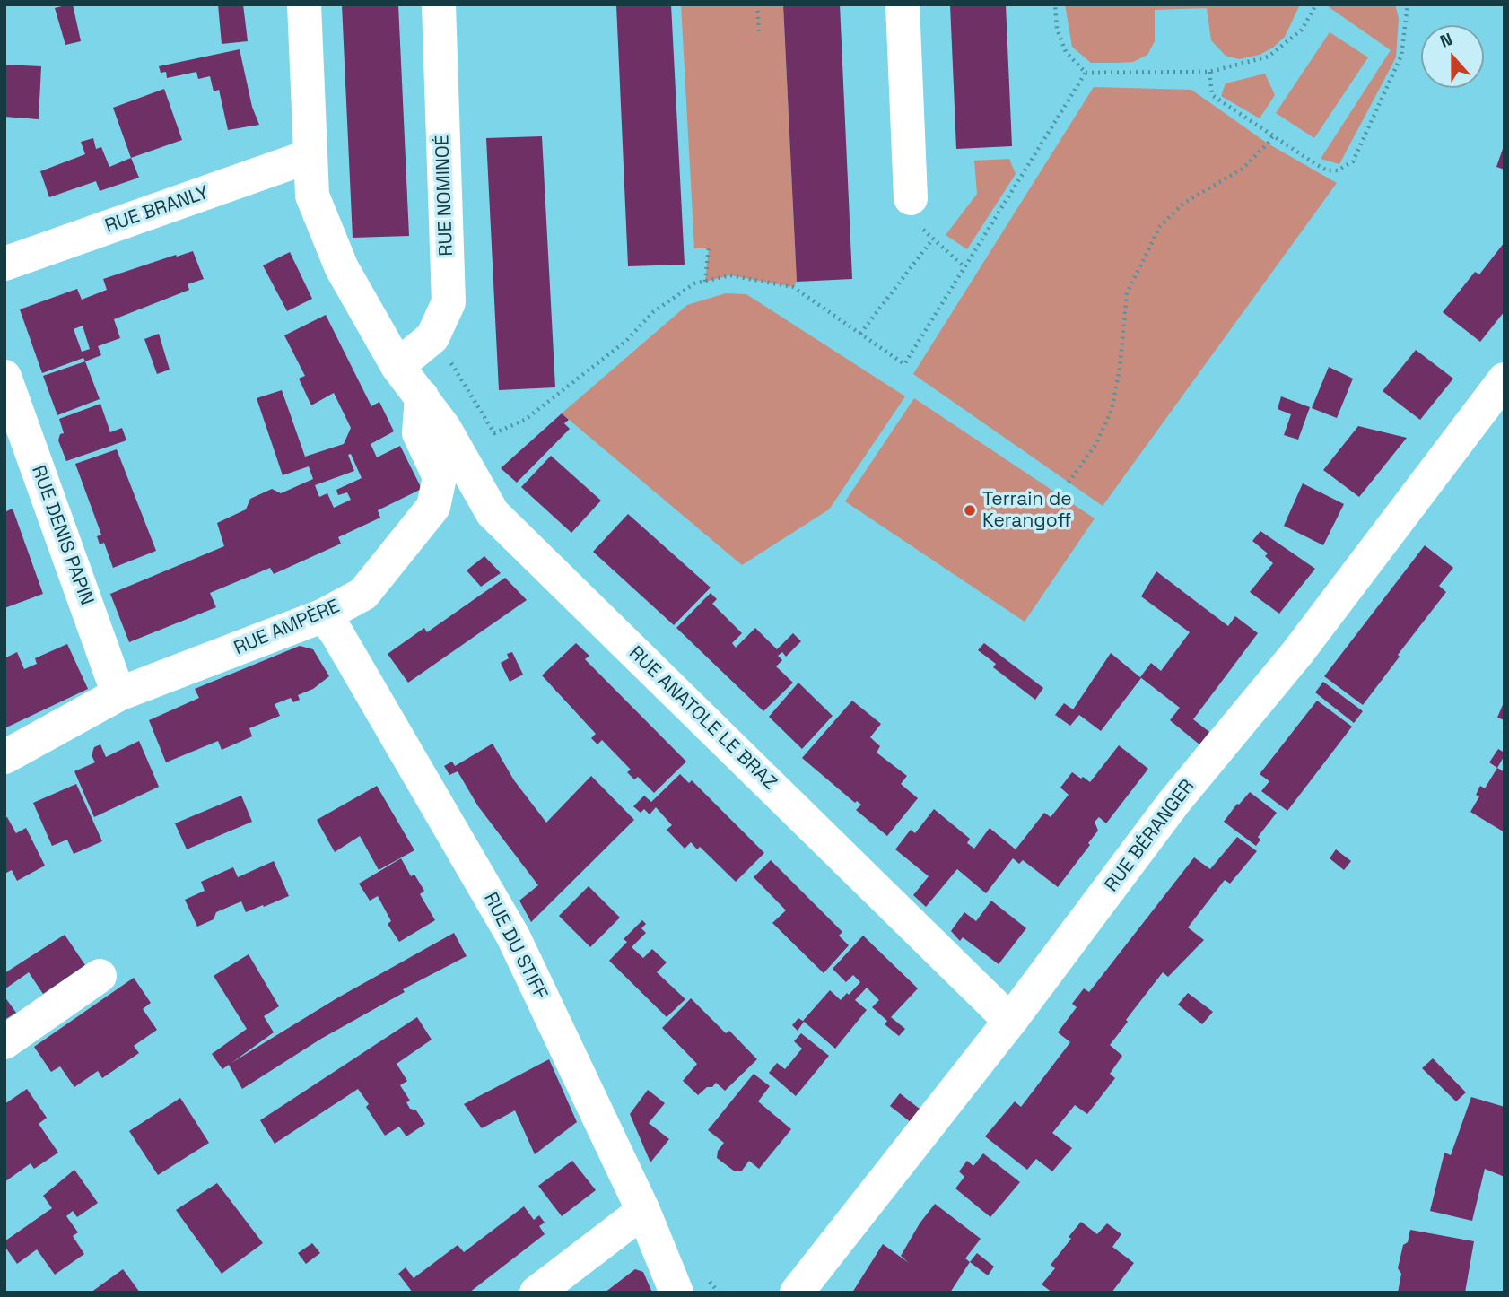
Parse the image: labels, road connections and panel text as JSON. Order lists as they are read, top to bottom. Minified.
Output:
{"streets":{"street":["RUE NOMINOÉ","RUE BRANLY","RUE DENIS PAPIN","RUE AMPÈRE","RUE ANATOLE LE BRAZ","RUE BÉRANGER","RUE DU STIFF"]},"crossings":[["RUE NOMINOÉ","RUE ANATOLE LE BRAZ"],["RUE BRANLY","RUE ANATOLE LE BRAZ"],["RUE DENIS PAPIN","RUE AMPÈRE"],["RUE AMPÈRE","RUE ANATOLE LE BRAZ"],["RUE AMPÈRE","RUE DU STIFF"],["RUE ANATOLE LE BRAZ","RUE BÉRANGER"]],"places":["Terrain de Kerangoff"],"north":"top"}
